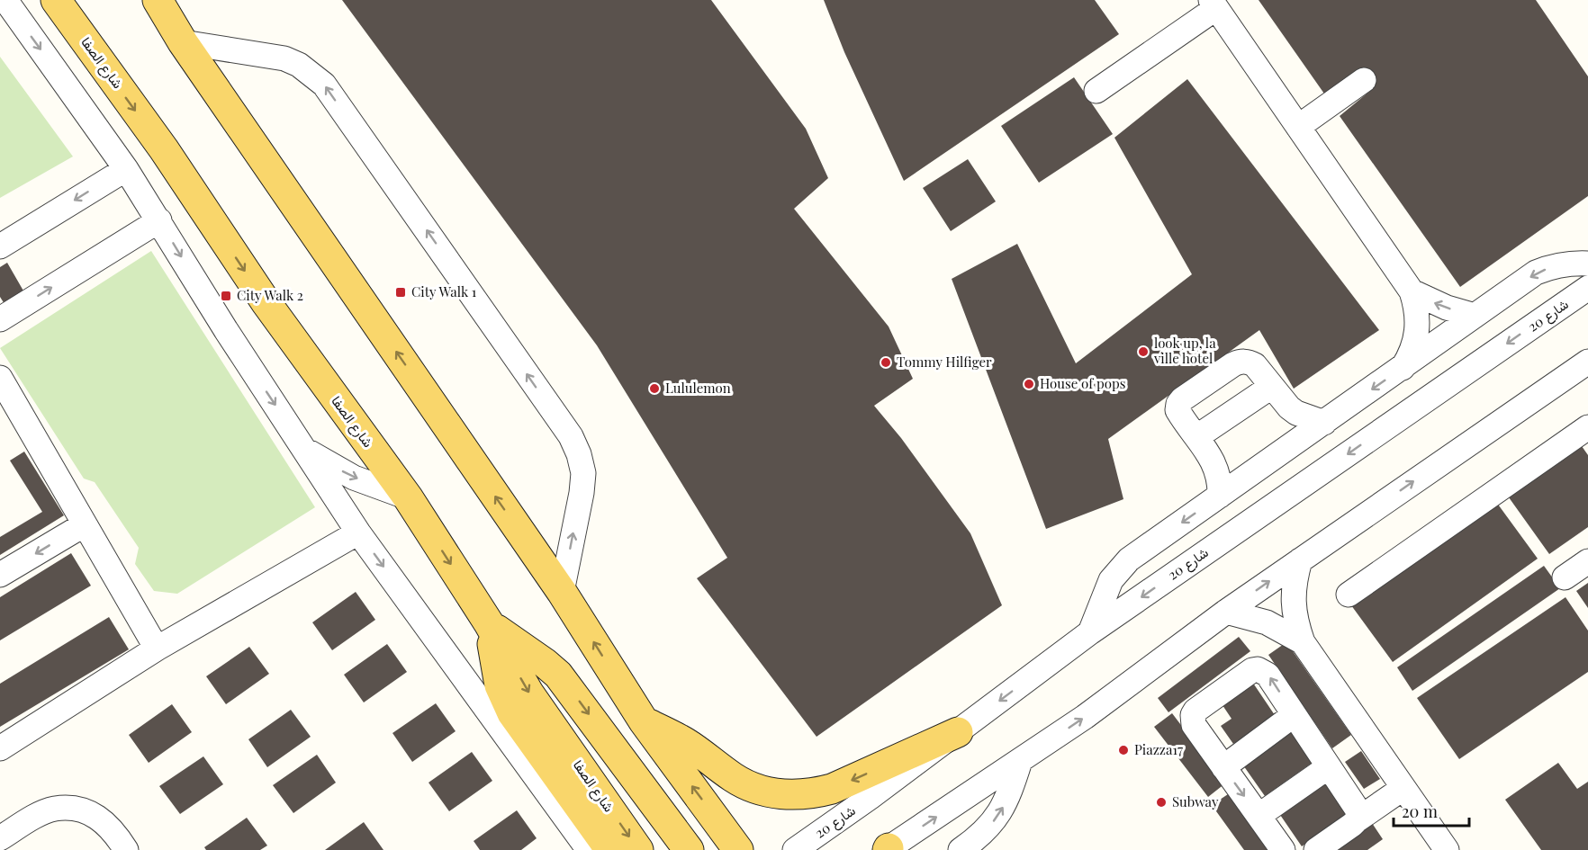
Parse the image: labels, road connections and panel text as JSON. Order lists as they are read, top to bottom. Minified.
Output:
{"streets":{"main road":["شارع الصفا"],"street":["شارع 20"]},"places":{"transit":["City Walk 1","City Walk 2"],"other":["look up, la ville hotel","Tommy Hilfiger","House of pops","Lululemon","Piazza17","Subway"]},"scale_bar":"20 m"}
